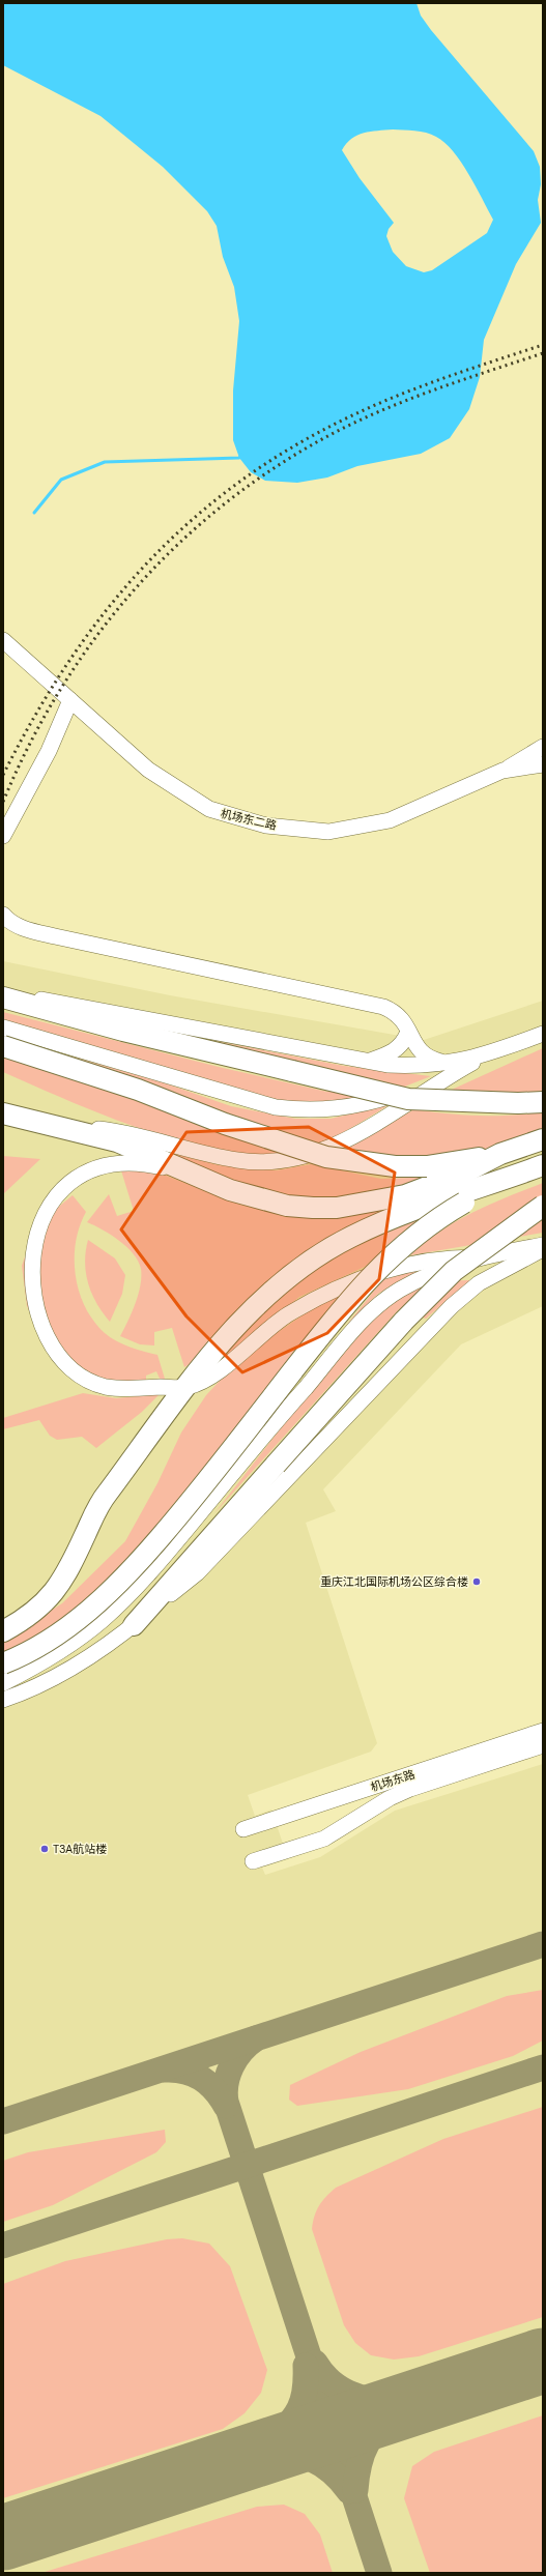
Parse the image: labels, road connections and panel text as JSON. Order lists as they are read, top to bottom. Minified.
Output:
{"streets":{"main road":["机场东二路","机场东路"]},"places":["重庆江北国际机场公区综合楼","T3A航站楼"]}
